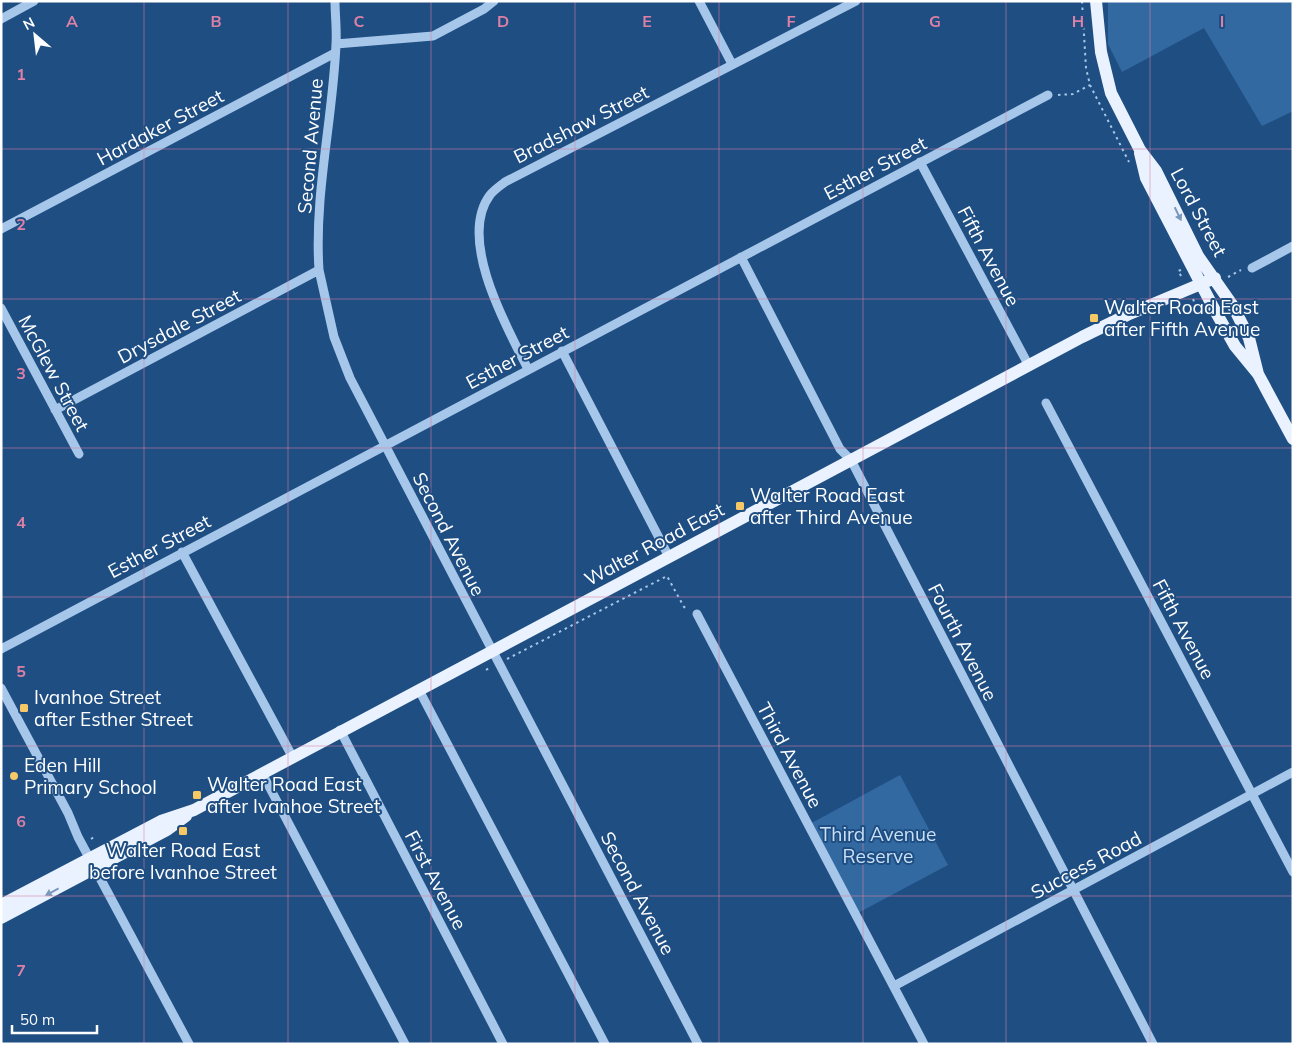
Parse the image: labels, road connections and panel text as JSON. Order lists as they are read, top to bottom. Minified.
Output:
{"streets":{"main road":["Lord Street","Walter Road East"],"street":["Bradshaw Street","Hardaker Street","Second Avenue","Esther Street","Fifth Avenue","Drysdale Street","McGlew Street","Fourth Avenue","Third Avenue","Success Road","First Avenue"]},"crossings":[["Bradshaw Street","Esther Street"],["Hardaker Street","Second Avenue"],["Second Avenue","Esther Street"],["Second Avenue","Drysdale Street"],["Second Avenue","Walter Road East"],["Esther Street","Fifth Avenue"],["Esther Street","Fourth Avenue"],["Lord Street","Walter Road East"],["Fifth Avenue","Walter Road East"],["Fifth Avenue","Success Road"],["Drysdale Street","McGlew Street"],["Walter Road East","Fourth Avenue"],["Walter Road East","First Avenue"],["Fourth Avenue","Success Road"],["Third Avenue","Success Road"]],"parks":["Third Avenue Reserve"],"places":{"transit":["Walter Road East after Fifth Avenue","Walter Road East after Third Avenue","Ivanhoe Street after Esther Street","Walter Road East after Ivanhoe Street","Walter Road East before Ivanhoe Street"],"other":["Eden Hill Primary School"]},"scale_bar":"50 m","north":"top left","grid":{"columns":["A","B","C","D","E","F","G","H","I"],"rows":["1","2","3","4","5","6","7"]}}
